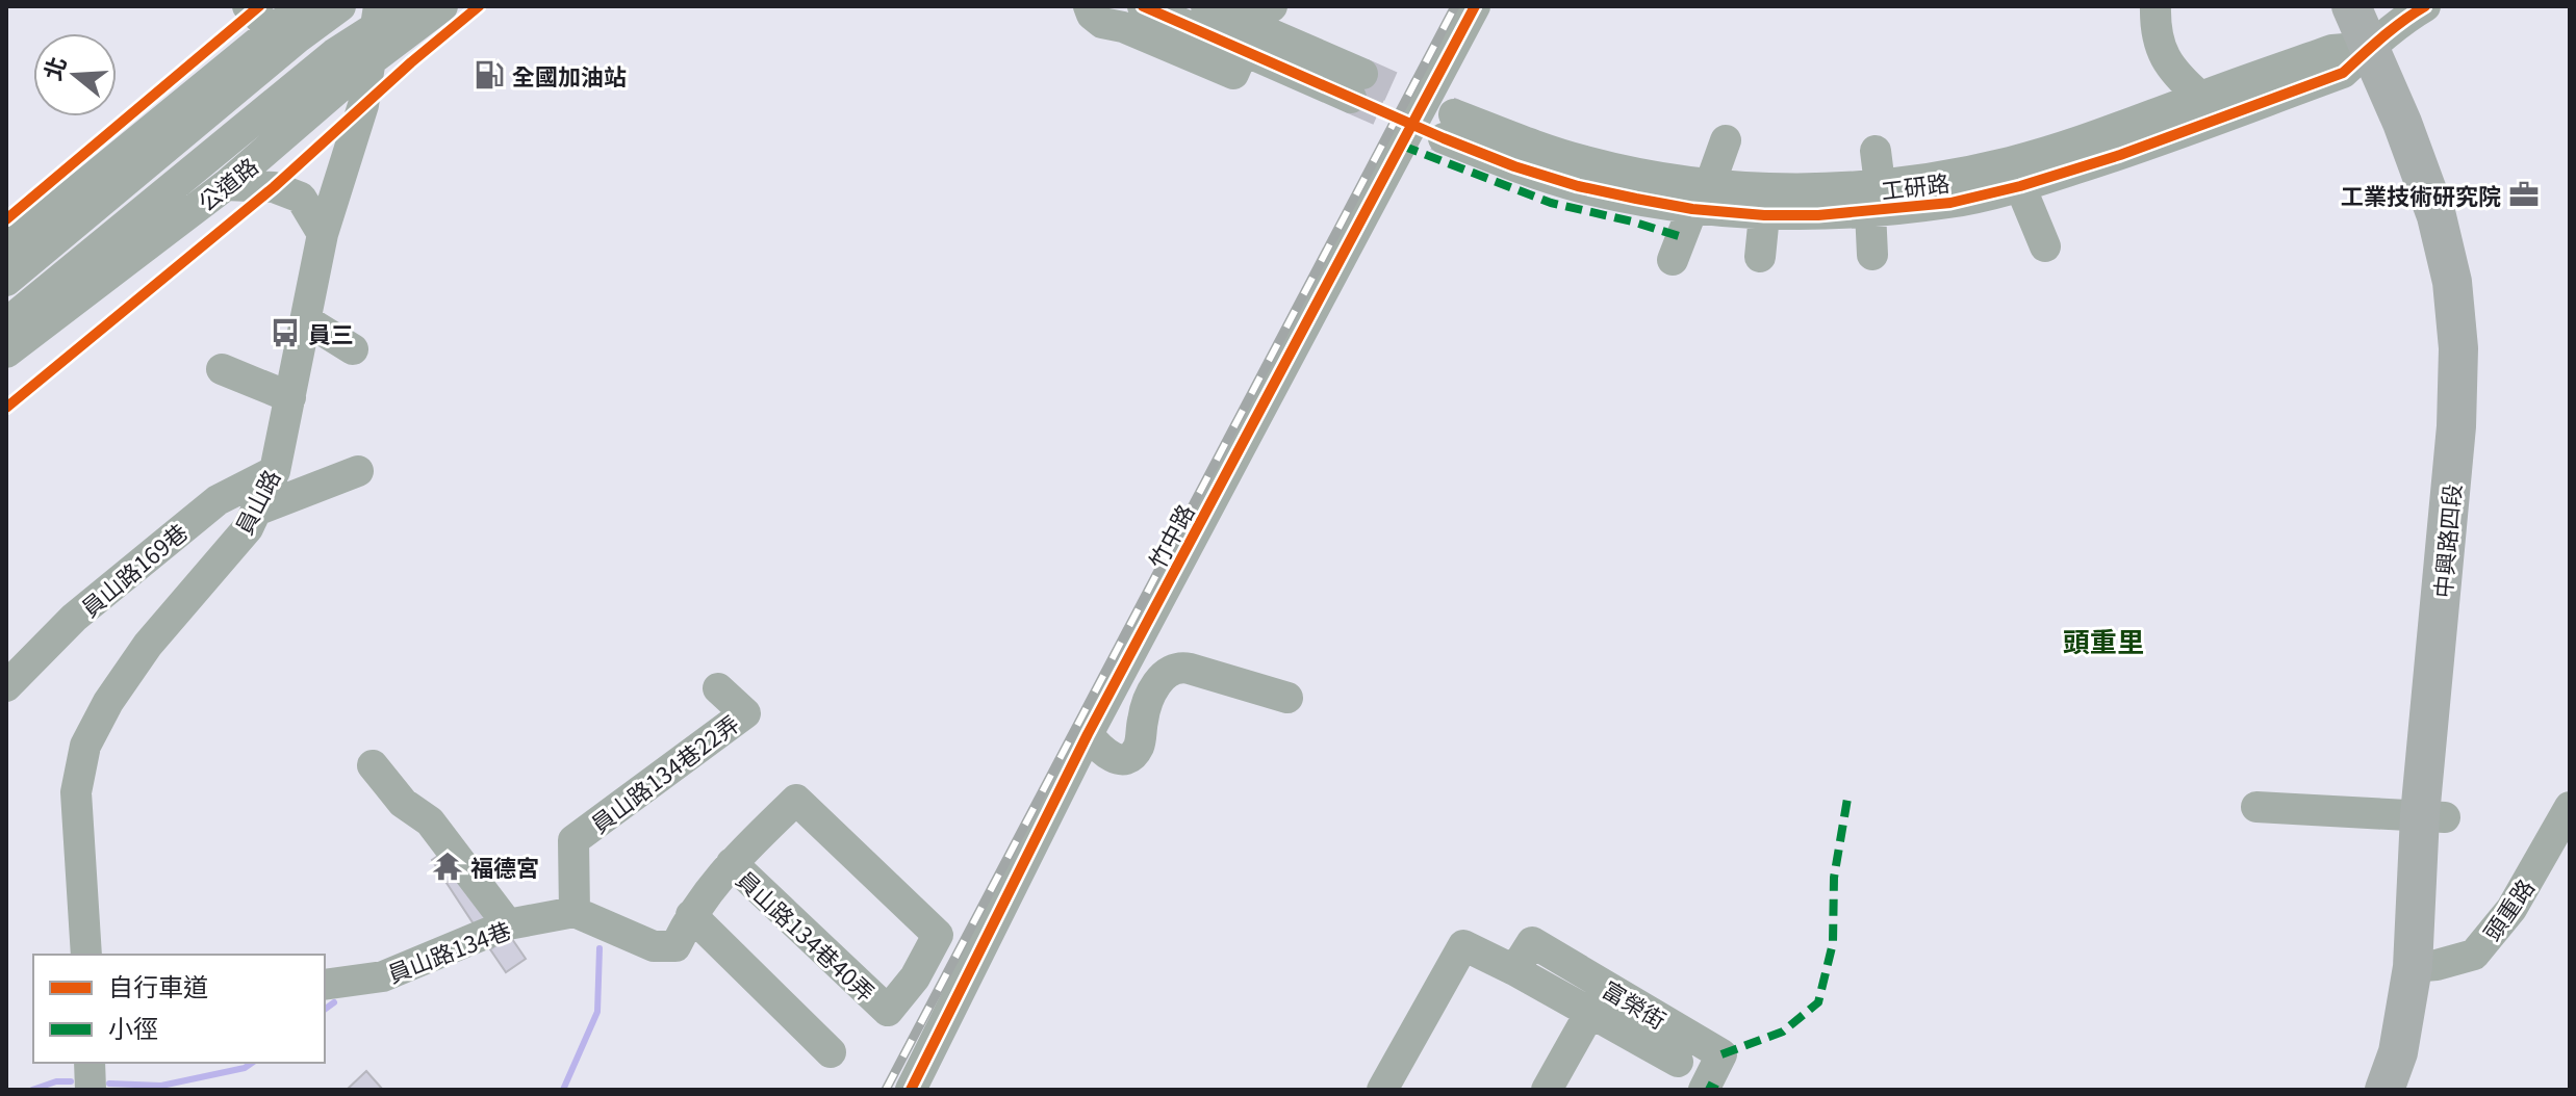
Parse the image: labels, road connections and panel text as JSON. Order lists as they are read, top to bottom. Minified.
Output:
{"streets":{"main road":["中興路四段"],"street":["公道路","工研路","員山路","竹中路","員山路169巷","員山路134巷22弄","頭重路","員山路134巷40弄","員山路134巷","富榮街"]},"crossings":[["公道路","員山路"],["工研路","中興路四段"],["員山路","員山路169巷"],["中興路四段","頭重路"],["員山路134巷22弄","員山路134巷"]],"districts":["頭重里"],"places":{"fuel station":["全國加油站"],"office":["工業技術研究院"],"bus stop":["員三"],"temple":["福德宮"]},"legend":["自行車道","小徑"],"north":"left"}
